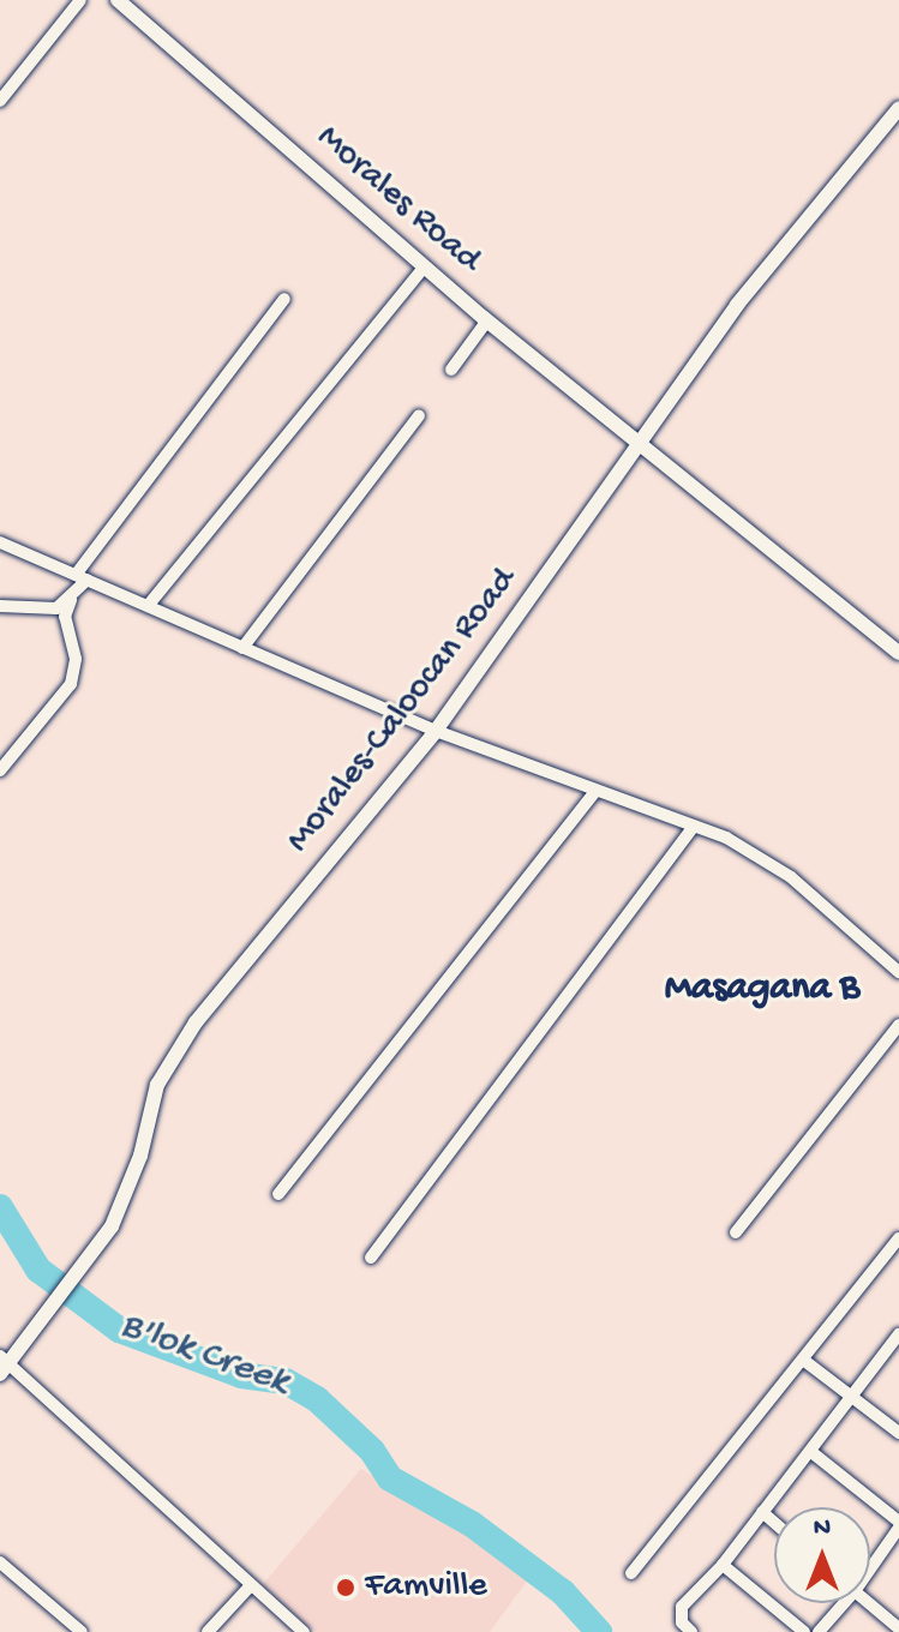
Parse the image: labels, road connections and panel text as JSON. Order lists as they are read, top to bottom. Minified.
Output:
{"streets":{"street":["Morales Road","Morales-Caloocan Road"]},"crossings":[["Morales Road","Morales-Caloocan Road"]],"districts":["Masagana B"],"water":["B'lok Creek"],"places":["Famville"],"north":"top"}
